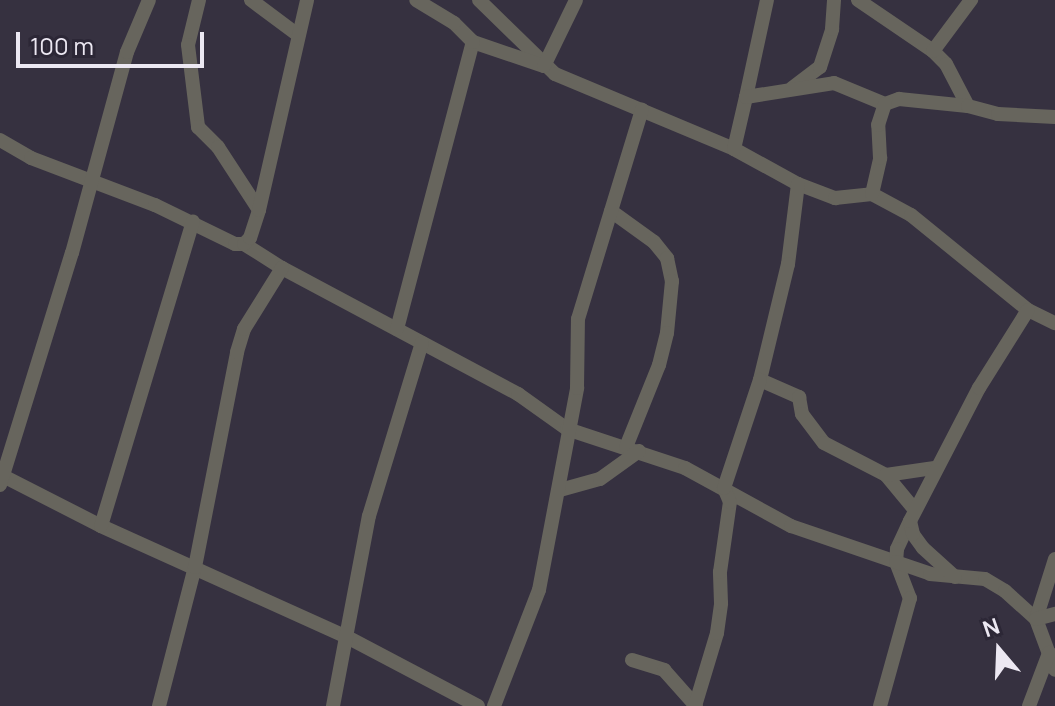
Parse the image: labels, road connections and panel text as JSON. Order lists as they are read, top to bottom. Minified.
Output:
{"scale_bar":"100 m","north":"top"}
